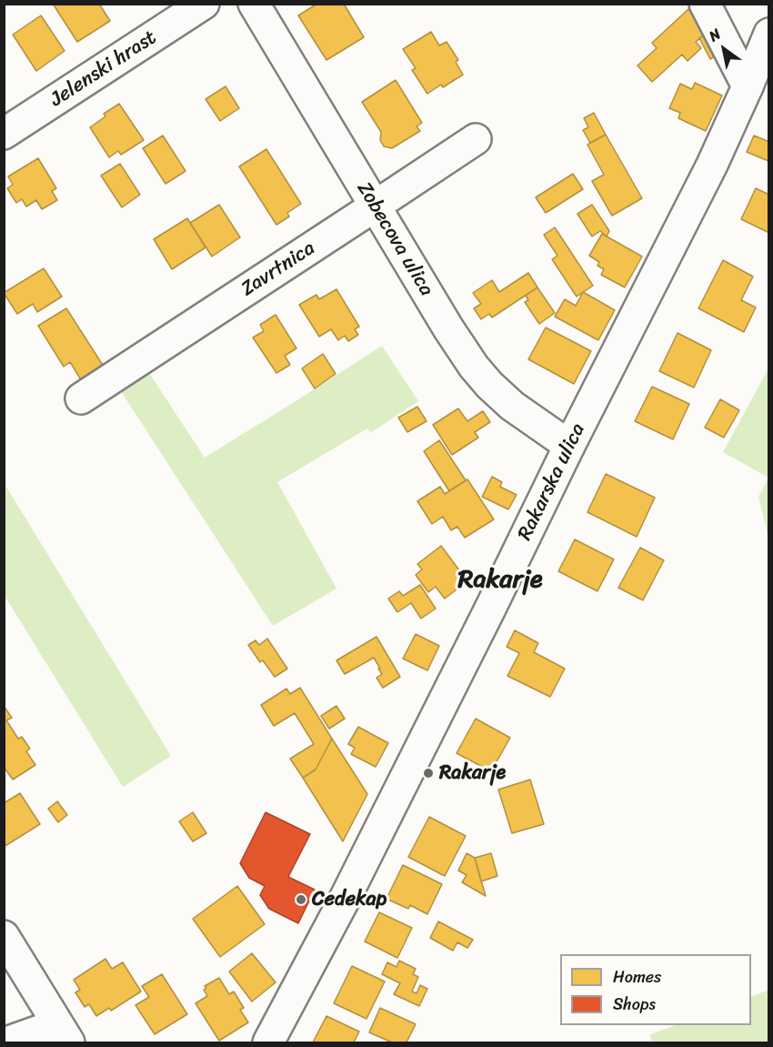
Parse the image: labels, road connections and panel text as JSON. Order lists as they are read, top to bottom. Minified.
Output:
{"streets":{"street":["Jelenski hrast","Zobecova ulica","Zavrtnica","Rakarska ulica"]},"crossings":[["Zobecova ulica","Zavrtnica"],["Zobecova ulica","Rakarska ulica"]],"districts":["Rakarje"],"places":["Rakarje","Cedekap"],"legend":["Homes","Shops"],"north":"top left"}
